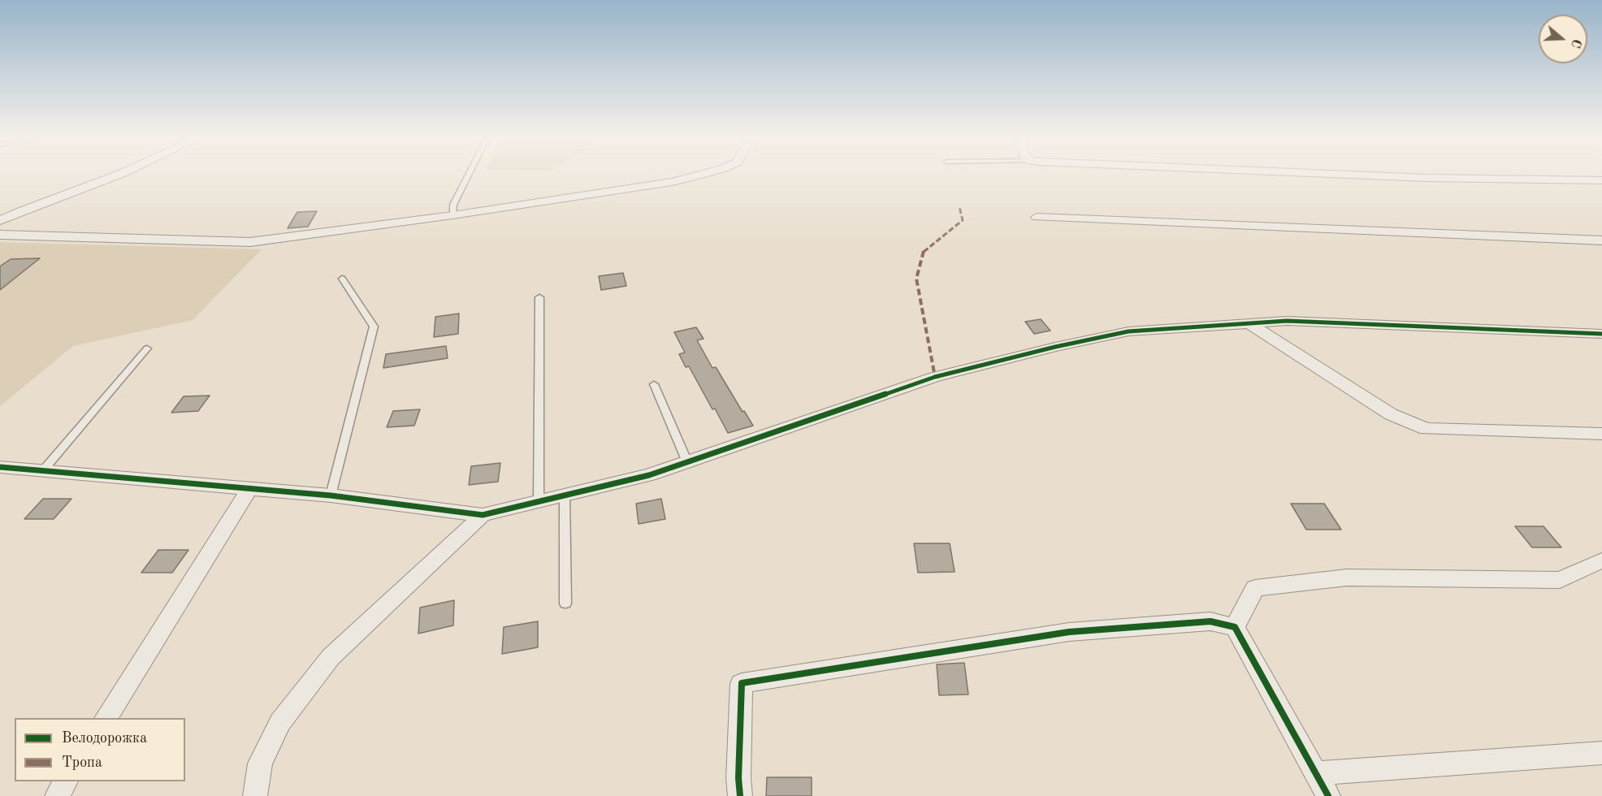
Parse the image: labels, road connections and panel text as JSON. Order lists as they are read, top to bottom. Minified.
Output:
{"legend":["Велодорожка","Тропа"],"north":"right"}
